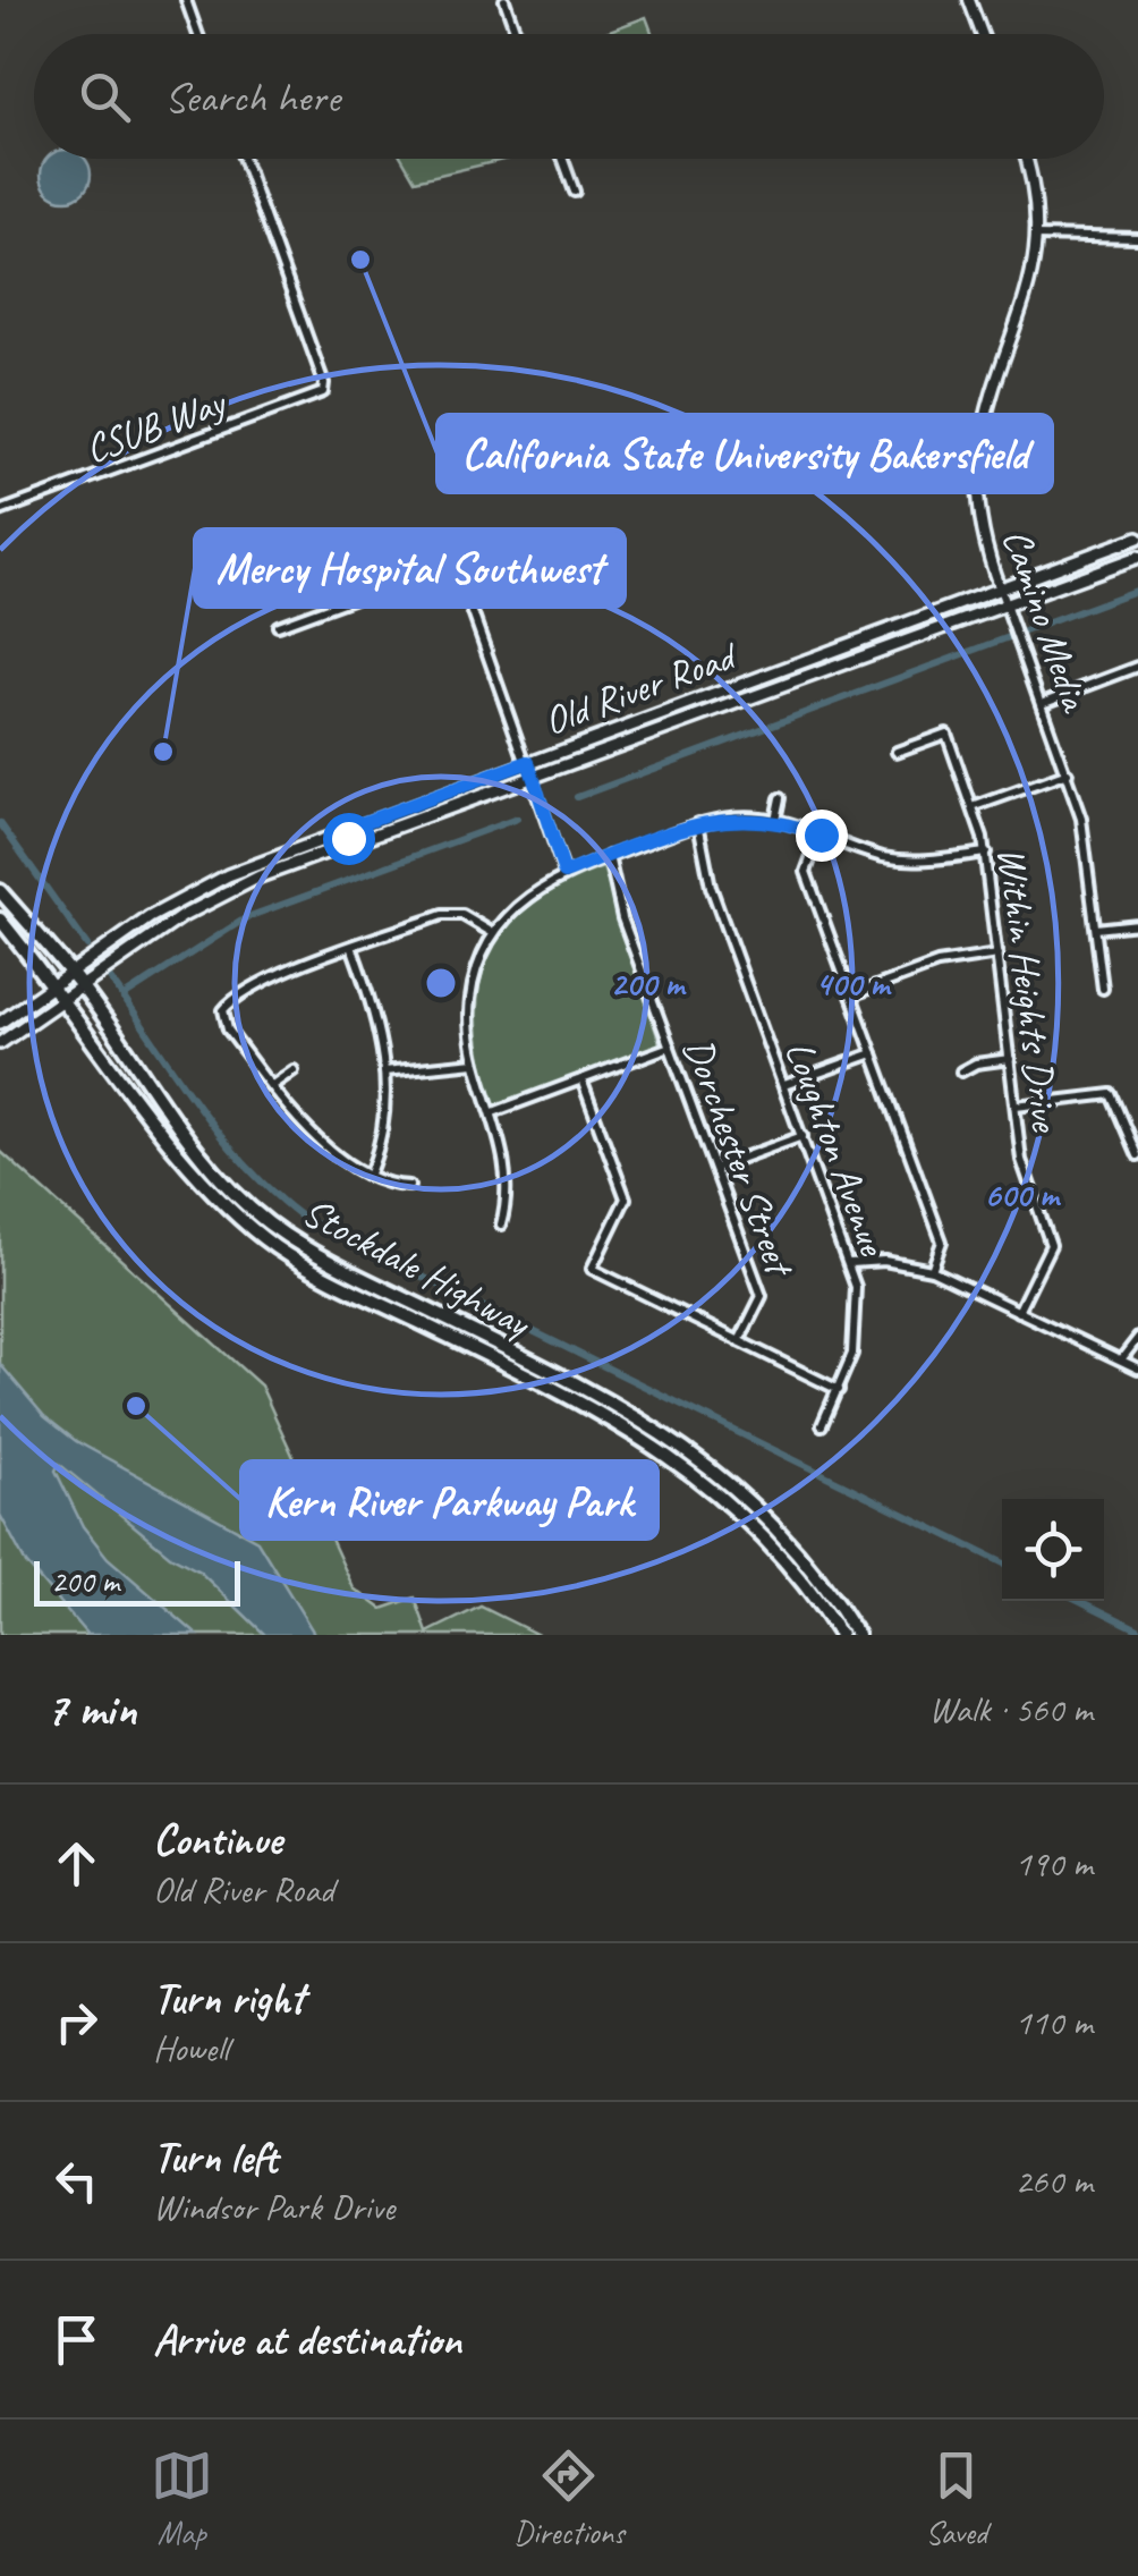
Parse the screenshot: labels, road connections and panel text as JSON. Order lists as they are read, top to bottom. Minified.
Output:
{"streets":{"main road":["Old River Road","Stockdale Highway"],"street":["CSUB Way","Camino Media","Within Heights Drive","Loughton Avenue","Dorchester Street"]},"crossings":[["Camino Media","Old River Road"],["Old River Road","Stockdale Highway"]],"places":["California State University Bakersfield","Mercy Hospital Southwest","Kern River Parkway Park"],"scale_bar":"200 m","page":{"search":"Search here","scale":"200 m","heading":["7 min","Walk · 560 m"],"list":[["Continue","Old River Road","190 m"],["Turn right","Howell","110 m"],["Turn left","Windsor Park Drive","260 m"],"Arrive at destination"],"nav":["Map","Directions","Saved"]},"rings":["200 m","400 m","600 m"]}
